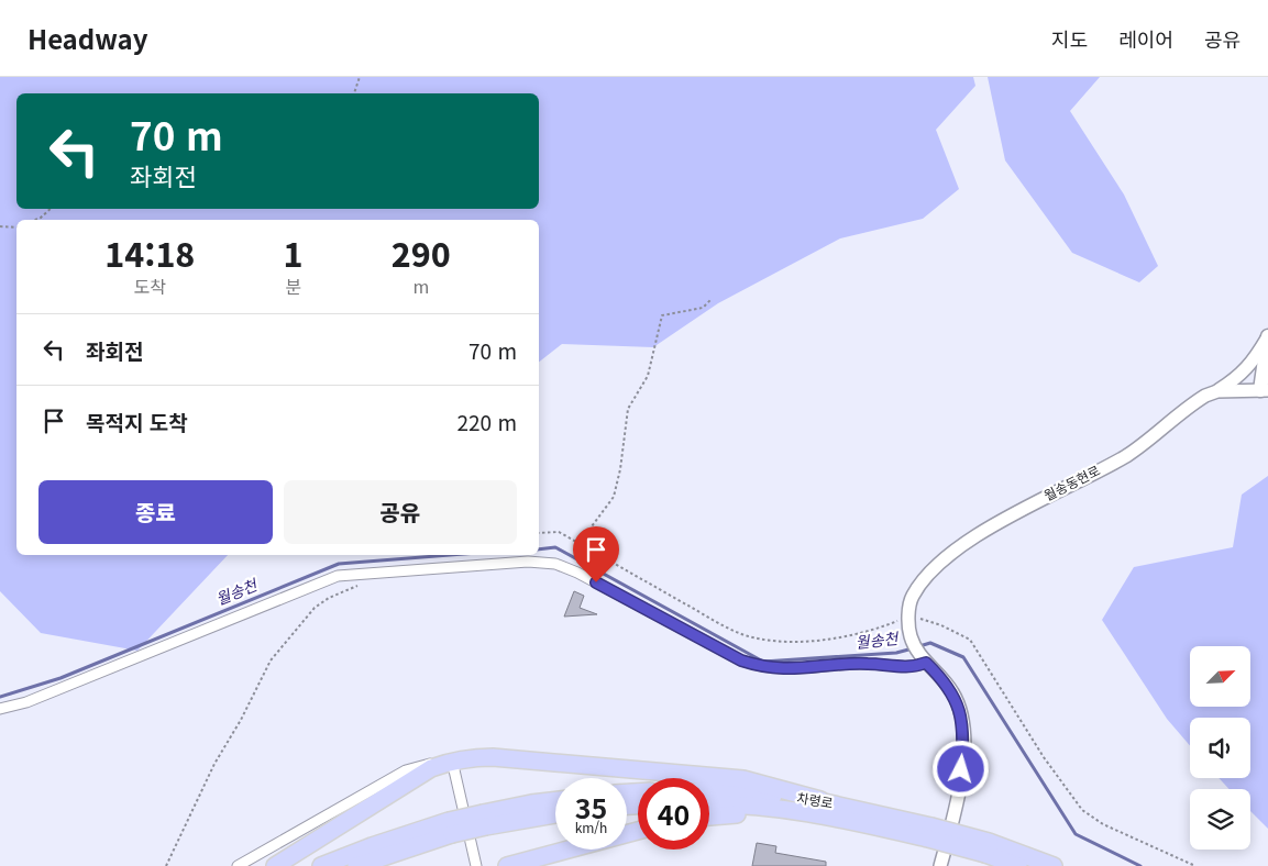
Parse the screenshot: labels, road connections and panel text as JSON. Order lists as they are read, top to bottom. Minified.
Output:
{"streets":{"highway":["차령로"],"street":["월송동현로"]},"water":["월송천"],"north":"top right","page":{"header":"Headway","nav":["지도","레이어","공유"],"turn":["70 m","좌회전"],"eta":["14:18","도착","1","분","290","m"],"list":[{"name":"좌회전","value":"70 m"},{"name":"목적지 도착","value":"220 m"}],"buttons":["종료","공유"],"speed":"35 km/h","limit":"40"}}
